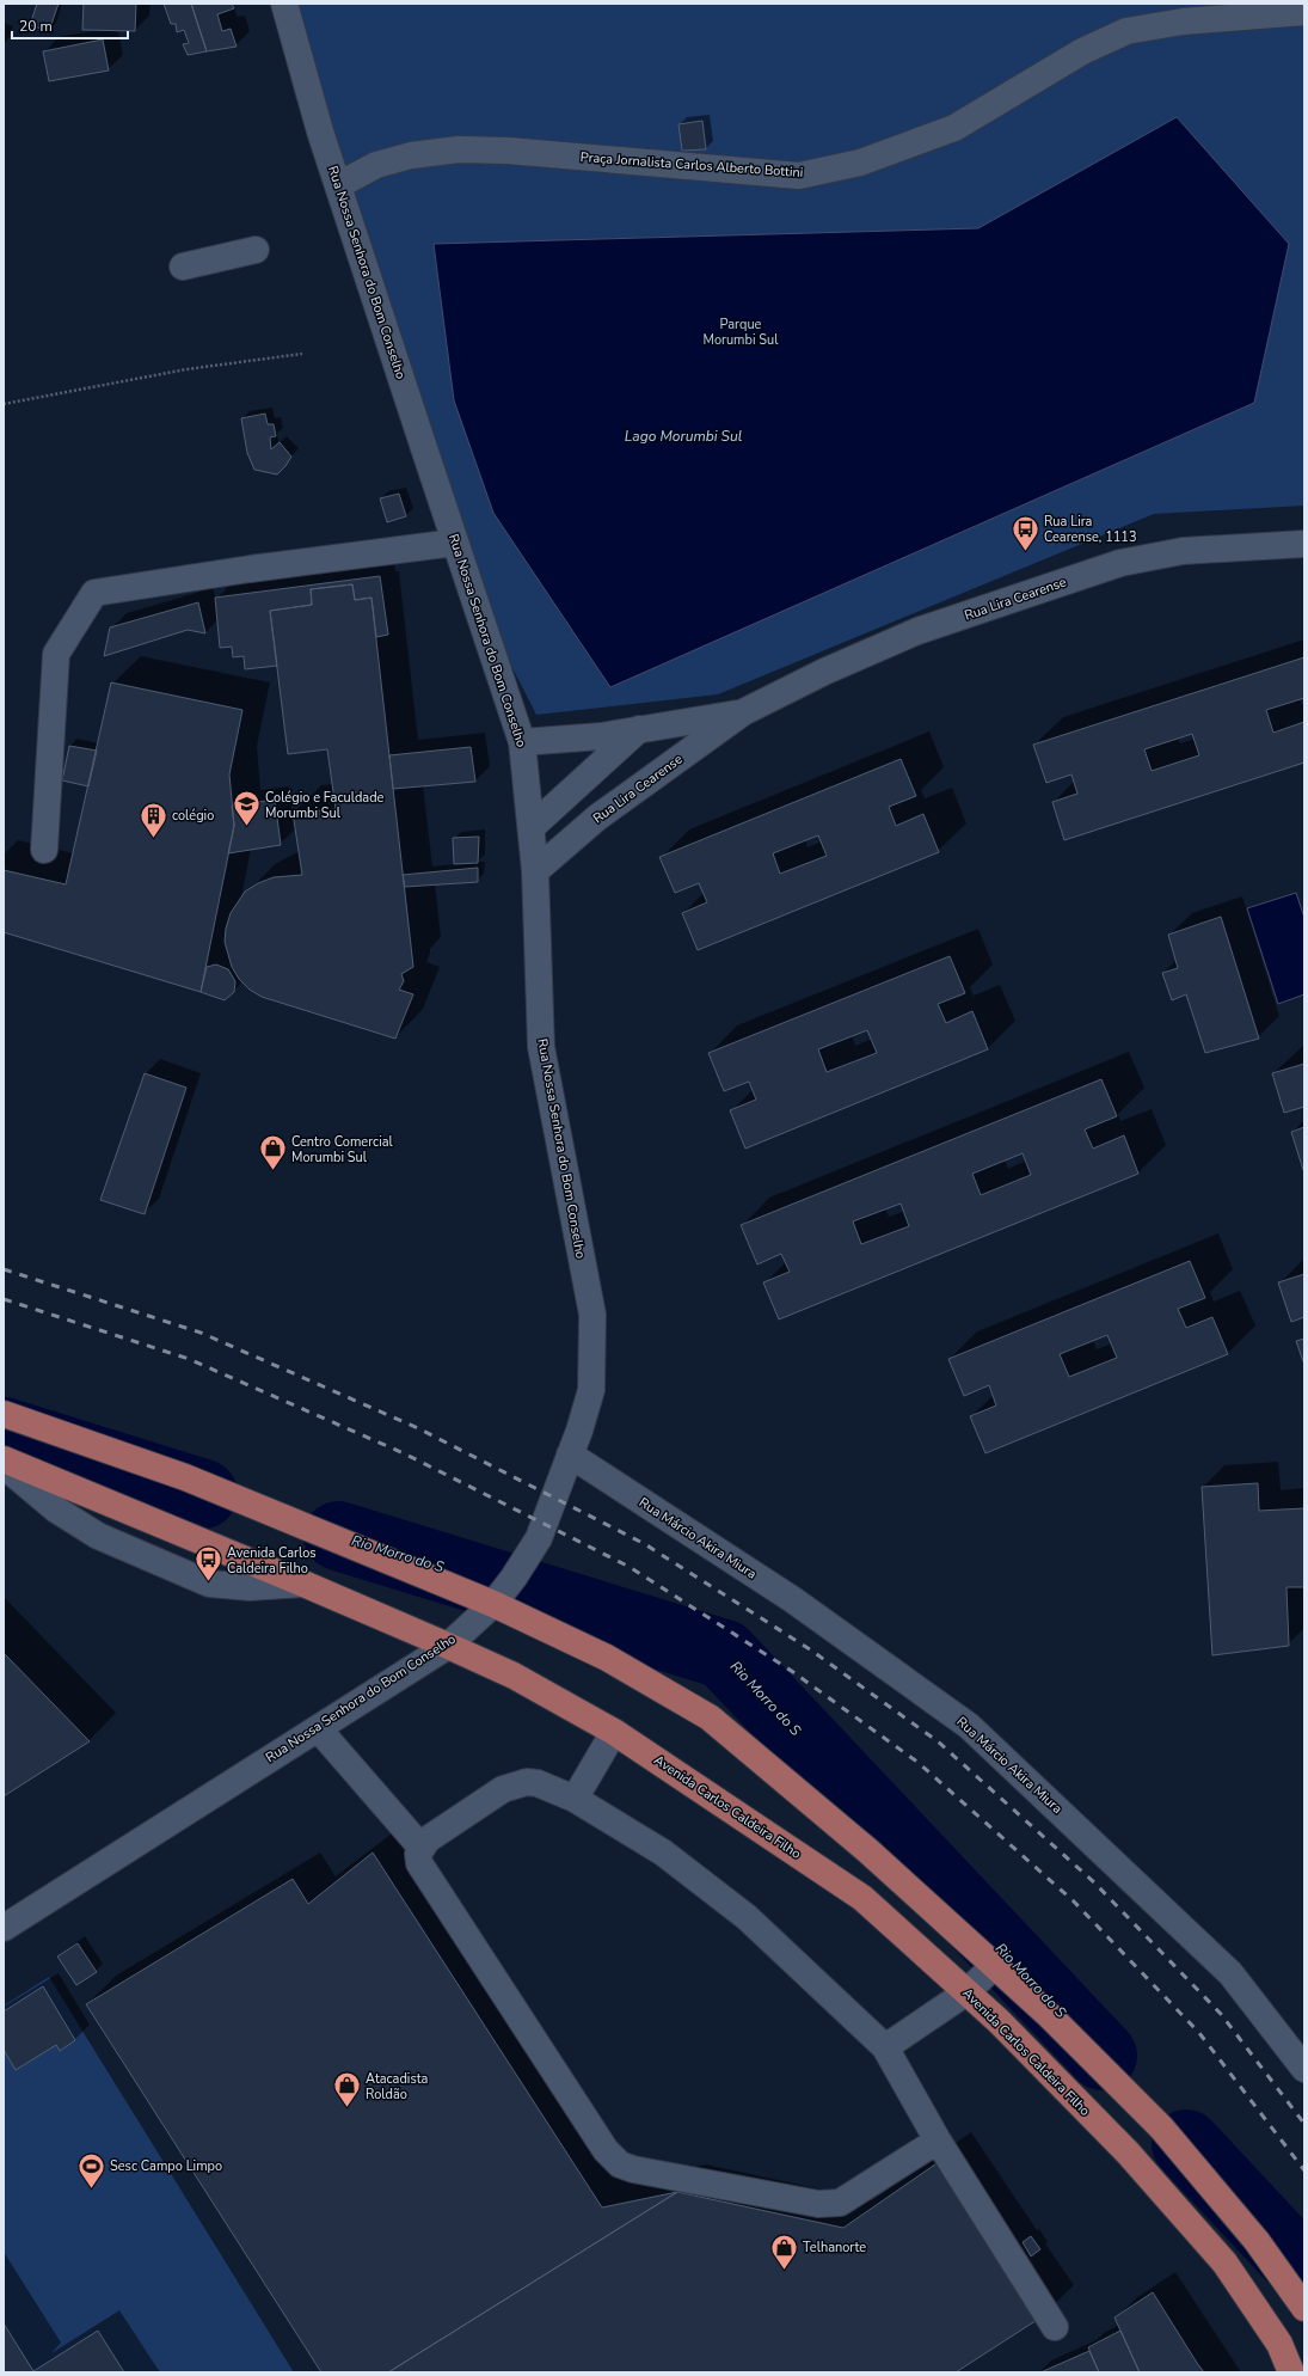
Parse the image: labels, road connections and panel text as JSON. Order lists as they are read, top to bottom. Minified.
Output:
{"streets":{"main road":["Avenida Carlos Caldeira Filho"],"street":["Praça Jornalista Carlos Alberto Bottini","Rua Nossa Senhora do Bom Conselho","Rua Lira Cearense","Rua Márcio Akira Miura"]},"crossings":[["Praça Jornalista Carlos Alberto Bottini","Rua Nossa Senhora do Bom Conselho"],["Rua Nossa Senhora do Bom Conselho","Rua Lira Cearense"],["Rua Nossa Senhora do Bom Conselho","Rua Márcio Akira Miura"],["Rua Nossa Senhora do Bom Conselho","Avenida Carlos Caldeira Filho"]],"water":["Lago Morumbi Sul","Rio Morro do S"],"parks":["Parque Morumbi Sul"],"places":{"bus stop":["Rua Lira Cearense, 1113","Avenida Carlos Caldeira Filho"],"school or university":["Colégio e Faculdade Morumbi Sul"],"building":["colégio"],"shop":["Centro Comercial Morumbi Sul","Atacadista Roldão","Telhanorte"],"sports":["Sesc Campo Limpo"]},"scale_bar":"20 m"}
